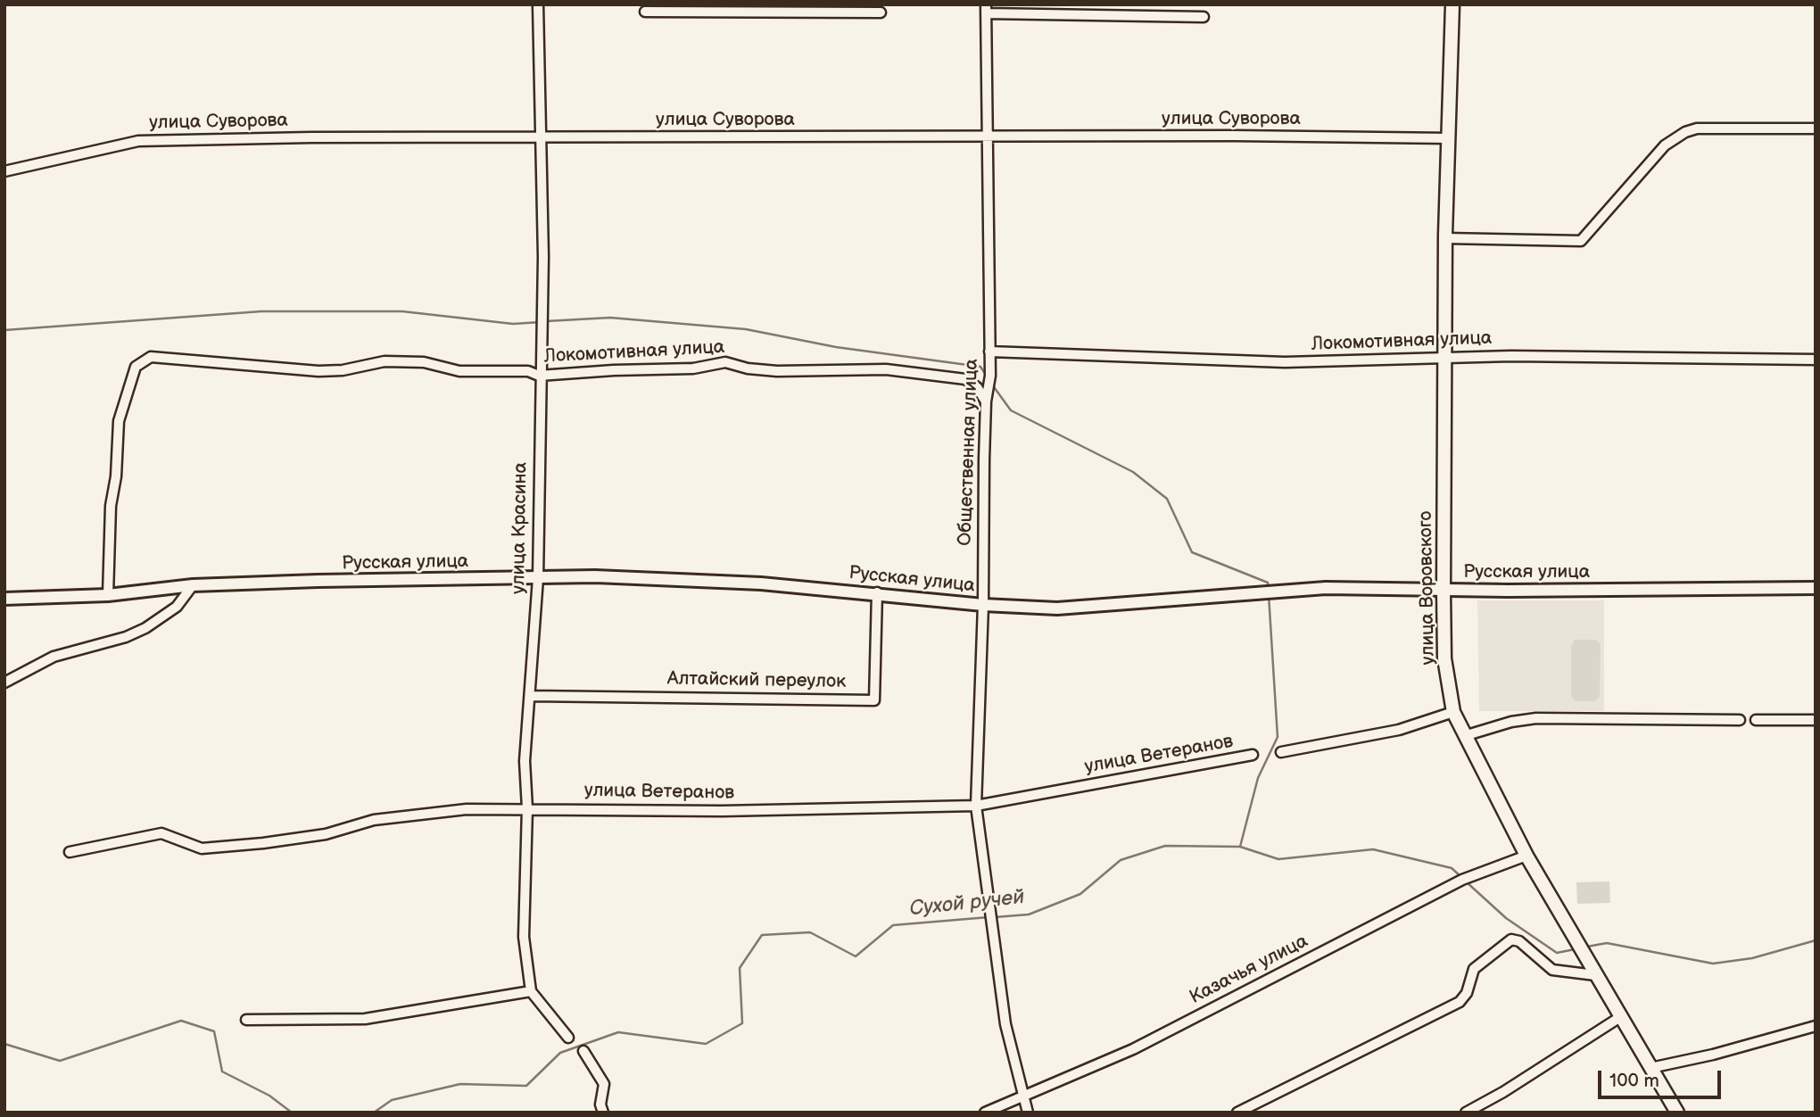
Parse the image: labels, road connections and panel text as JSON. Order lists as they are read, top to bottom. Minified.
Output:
{"streets":{"main road":["улица Воровского"],"street":["улица Суворова","Локомотивная улица","Общественная улица","улица Красина","Русская улица","Алтайский переулок","улица Ветеранов","Казачья улица"]},"crossings":[["улица Суворова","Общественная улица"],["улица Суворова","улица Красина"],["улица Суворова","улица Воровского"],["Локомотивная улица","Общественная улица"],["Локомотивная улица","улица Красина"],["Локомотивная улица","Русская улица"],["Локомотивная улица","улица Воровского"],["Общественная улица","Русская улица"],["Общественная улица","улица Ветеранов"],["Общественная улица","Казачья улица"],["улица Красина","Русская улица"],["улица Красина","Алтайский переулок"],["улица Красина","улица Ветеранов"],["Русская улица","улица Воровского"],["Русская улица","Алтайский переулок"],["улица Воровского","Казачья улица"]],"water":["Сухой ручей"],"scale_bar":"100 m"}
